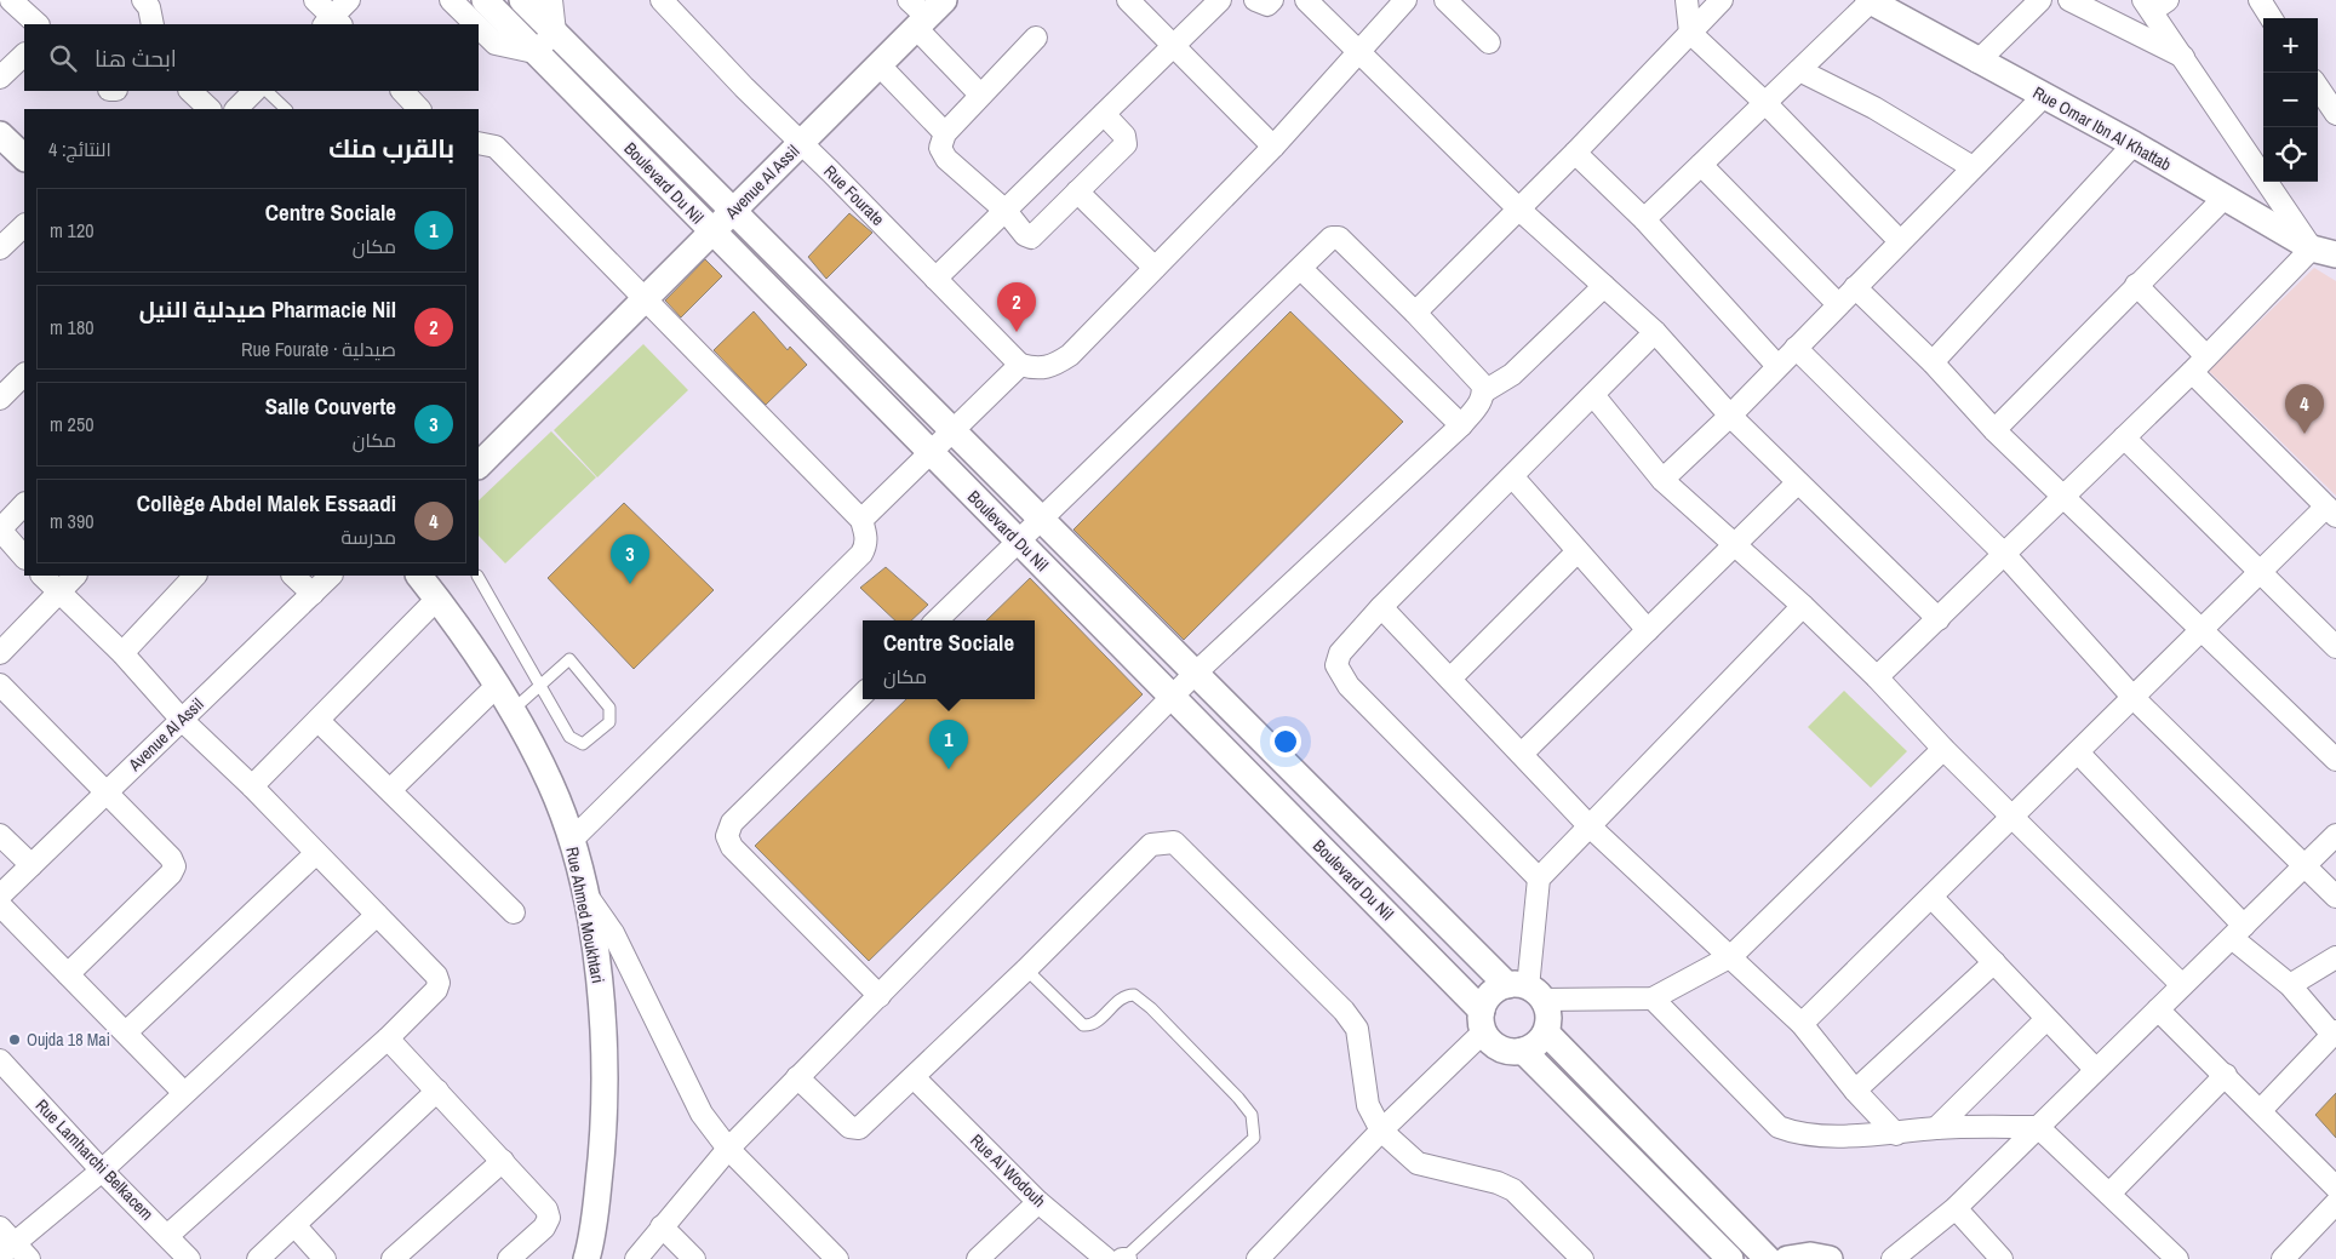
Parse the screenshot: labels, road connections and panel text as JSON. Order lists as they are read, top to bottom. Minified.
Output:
{"streets":{"street":["Rue Omar Ibn Al Khattab","Avenue Al Assil","Boulevard Du Nil","Rue Fourate","Rue Ahmed Moukhtari","Rue Lamharchi Belkacem","Rue Al Wodouh"]},"crossings":[["Avenue Al Assil","Boulevard Du Nil"],["Avenue Al Assil","Rue Fourate"]],"places":["Oujda 18 Mai"],"page":{"map_buttons":["+","−"],"search":"ابحث هنا","heading":["بالقرب منك","النتائج: 4"],"list":[{"mark":"1","name":"Centre Sociale","note":"مكان","value":"120 m"},{"mark":"2","name":"Pharmacie Nil صيدلية النيل","note":"صيدلية · Rue Fourate","value":"180 m"},{"mark":"3","name":"Salle Couverte","note":"مكان","value":"250 m"},{"mark":"4","name":"Collège Abdel Malek Essaadi","note":"مدرسة","value":"390 m"}],"pins":["2","4","3","1"],"popup":["Centre Sociale","مكان"]}}
